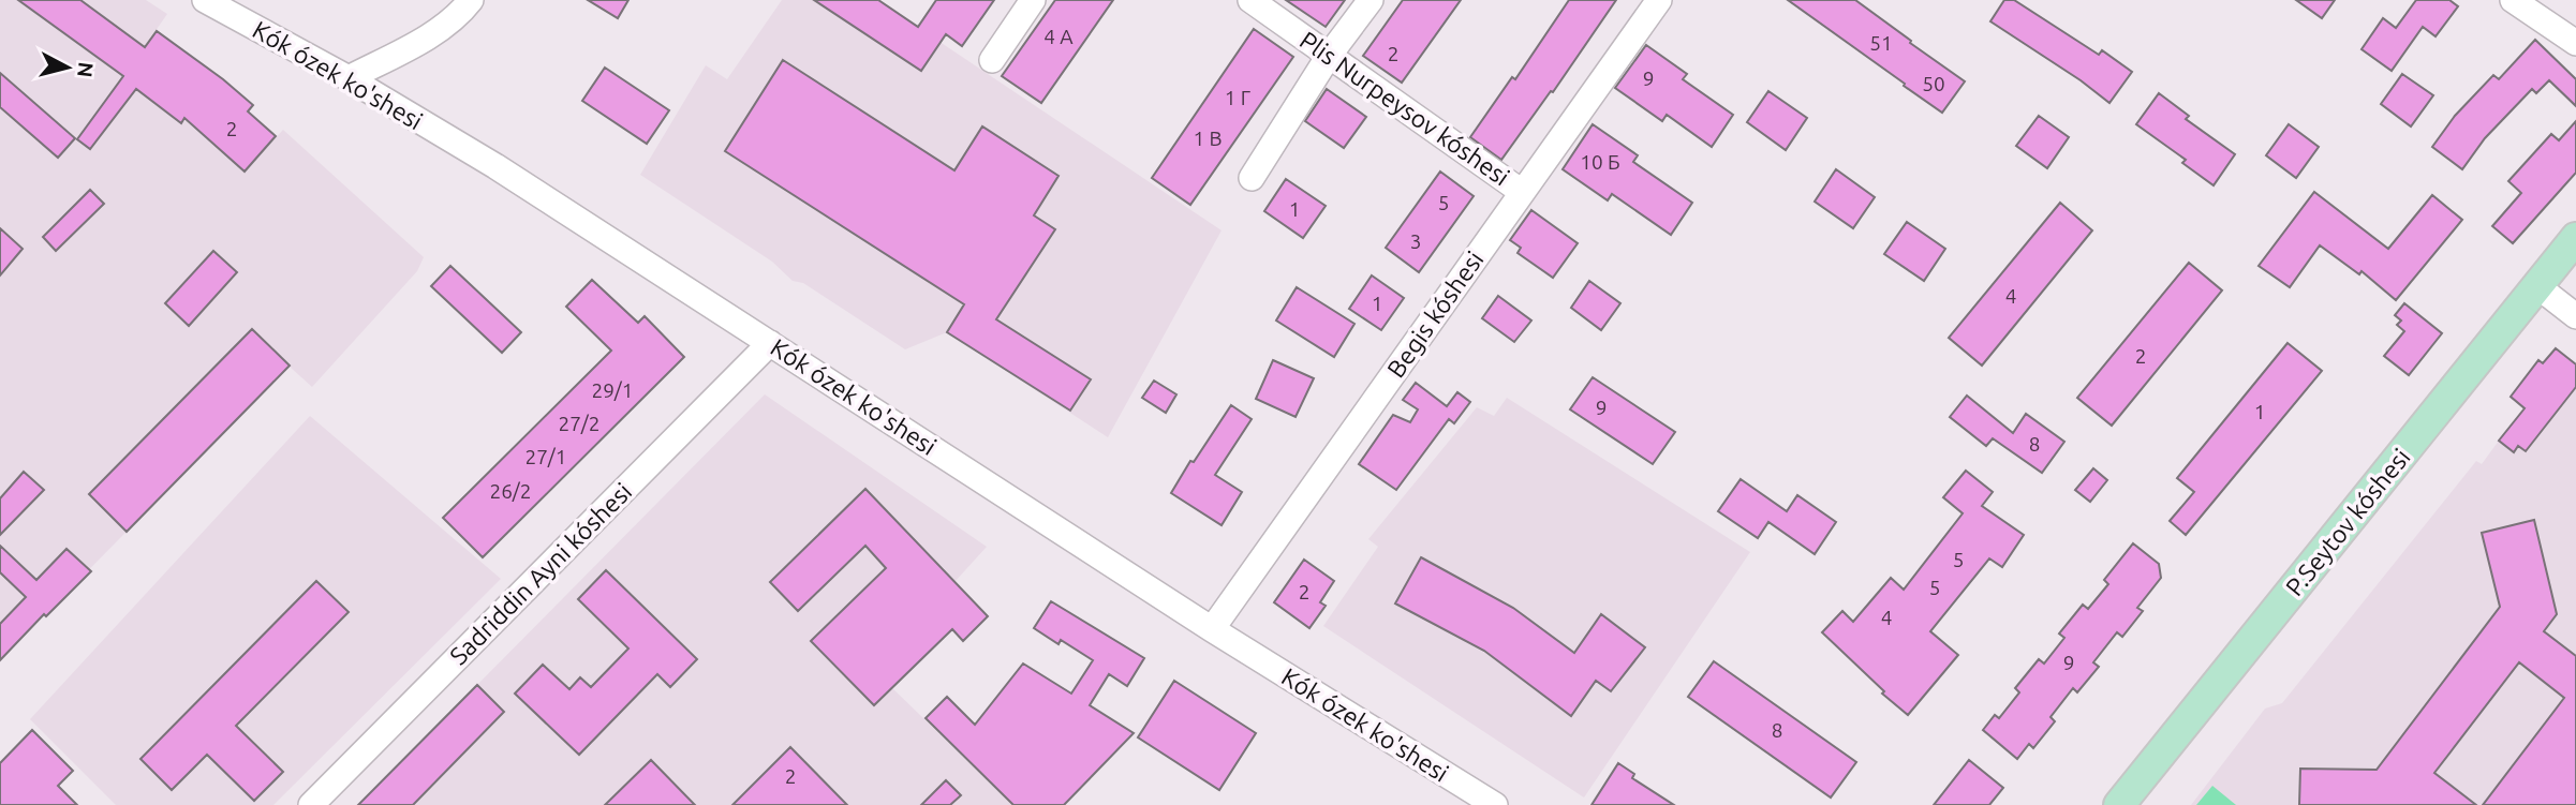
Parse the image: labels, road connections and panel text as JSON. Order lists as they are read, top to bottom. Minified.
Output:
{"streets":{"main road":["P.Seytov kóshesi"],"street":["Kók ózek ko'shesi","Plis Nurpeysov kóshesi","Begis kóshesi","Sadriddin Ayni kóshesi"]},"crossings":[["Kók ózek ko'shesi","Begis kóshesi"],["Kók ózek ko'shesi","Sadriddin Ayni kóshesi"],["Plis Nurpeysov kóshesi","Begis kóshesi"]],"house_numbers":["4 А","51","2","9","50","1 Г","2","1 В","10 Б","5","1","3","4","1","2","29/1","9","1","27/2","8","27/1","26/2","5","5","2","4","9","8","2"],"north":"right"}
